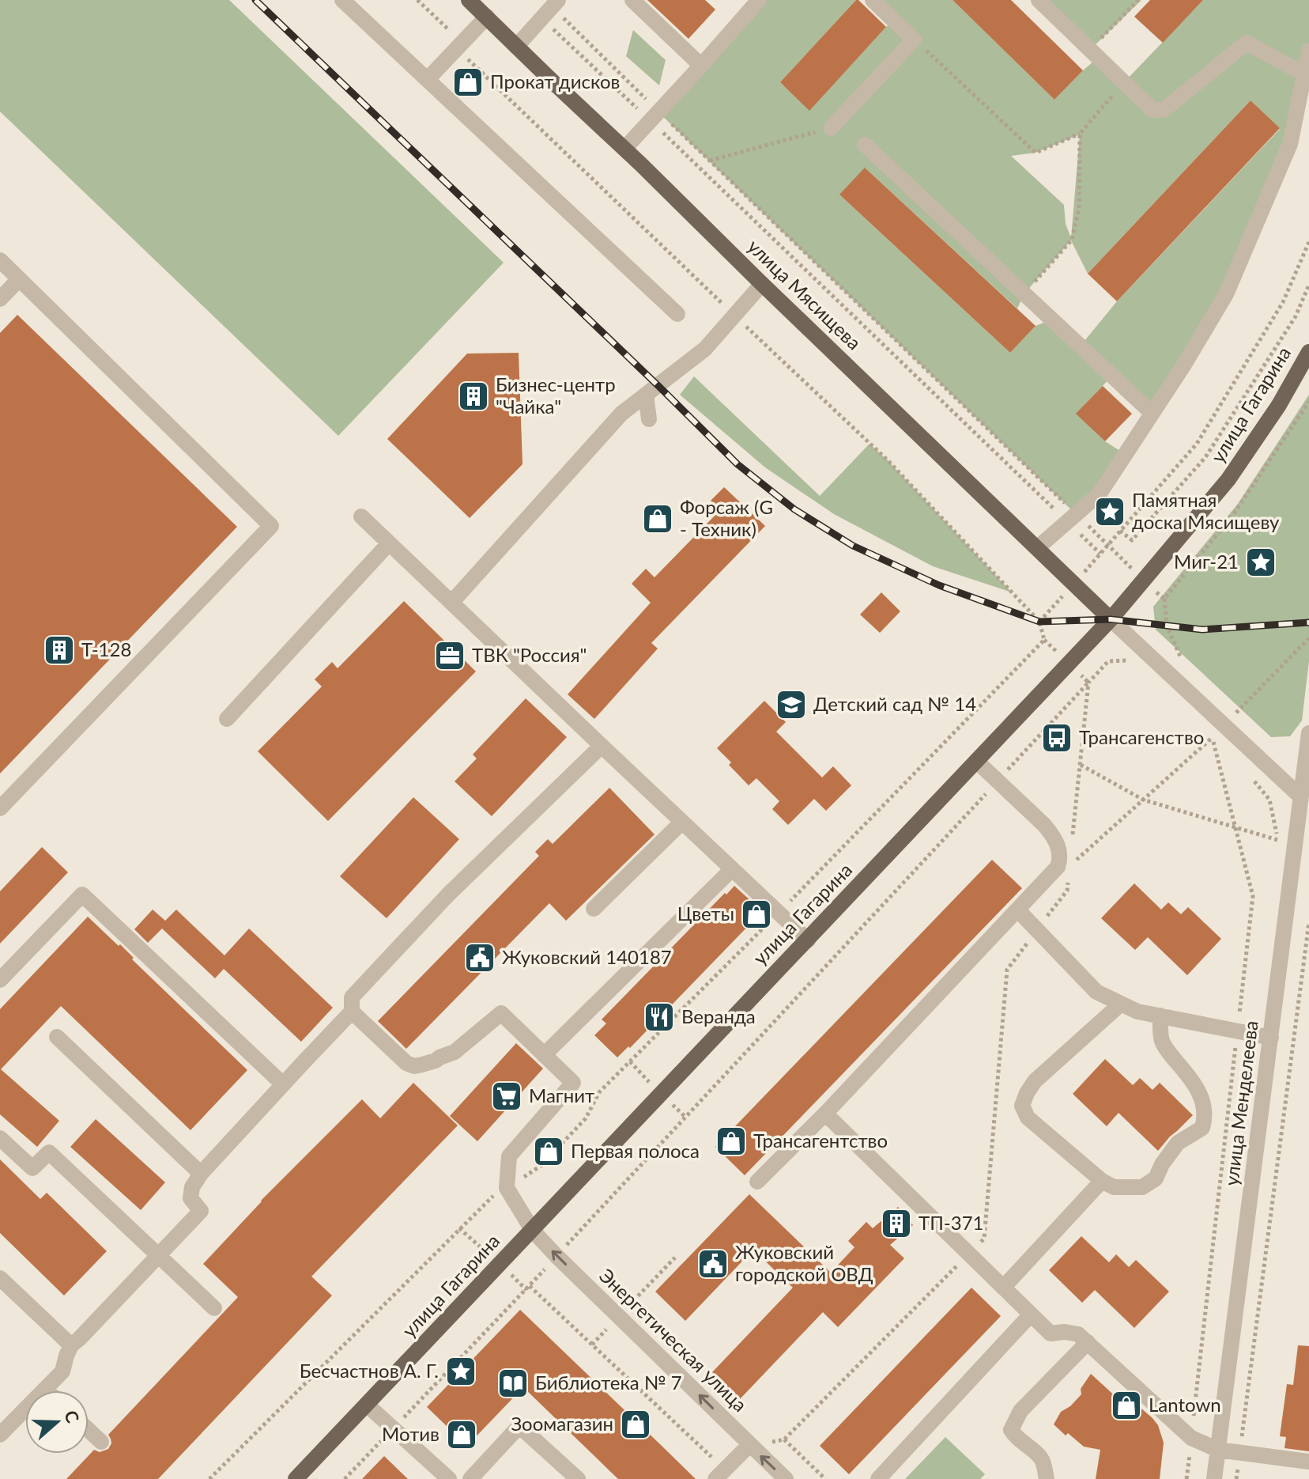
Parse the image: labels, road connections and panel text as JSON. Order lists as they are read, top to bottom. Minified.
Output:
{"streets":{"main road":["улица Мясищева","улица Гагарина"],"street":["улица Менделеева","Энергетическая улица"]},"crossings":[["улица Мясищева","улица Гагарина"],["улица Гагарина","Энергетическая улица"]],"one_way":["Энергетическая улица"],"places":{"shop":["Прокат дисков","Форсаж (G - Техник)","Цветы","Трансагентство","Первая полоса","Lantown","Зоомагазин","Мотив"],"building":["Бизнес-центр \"Чайка\"","Т-128","ТП-371"],"place":["Памятная доска Мясищеву","Миг-21","Бесчастнов А. Г."],"office":["ТВК \"Россия\""],"school or university":["Детский сад № 14"],"bus stop":["Трансагенство"],"public building":["Жуковский 140187","Жуковский городской ОВД"],"restaurant":["Веранда"],"supermarket":["Магнит"],"library":["Библиотека № 7"]},"north":"right"}
